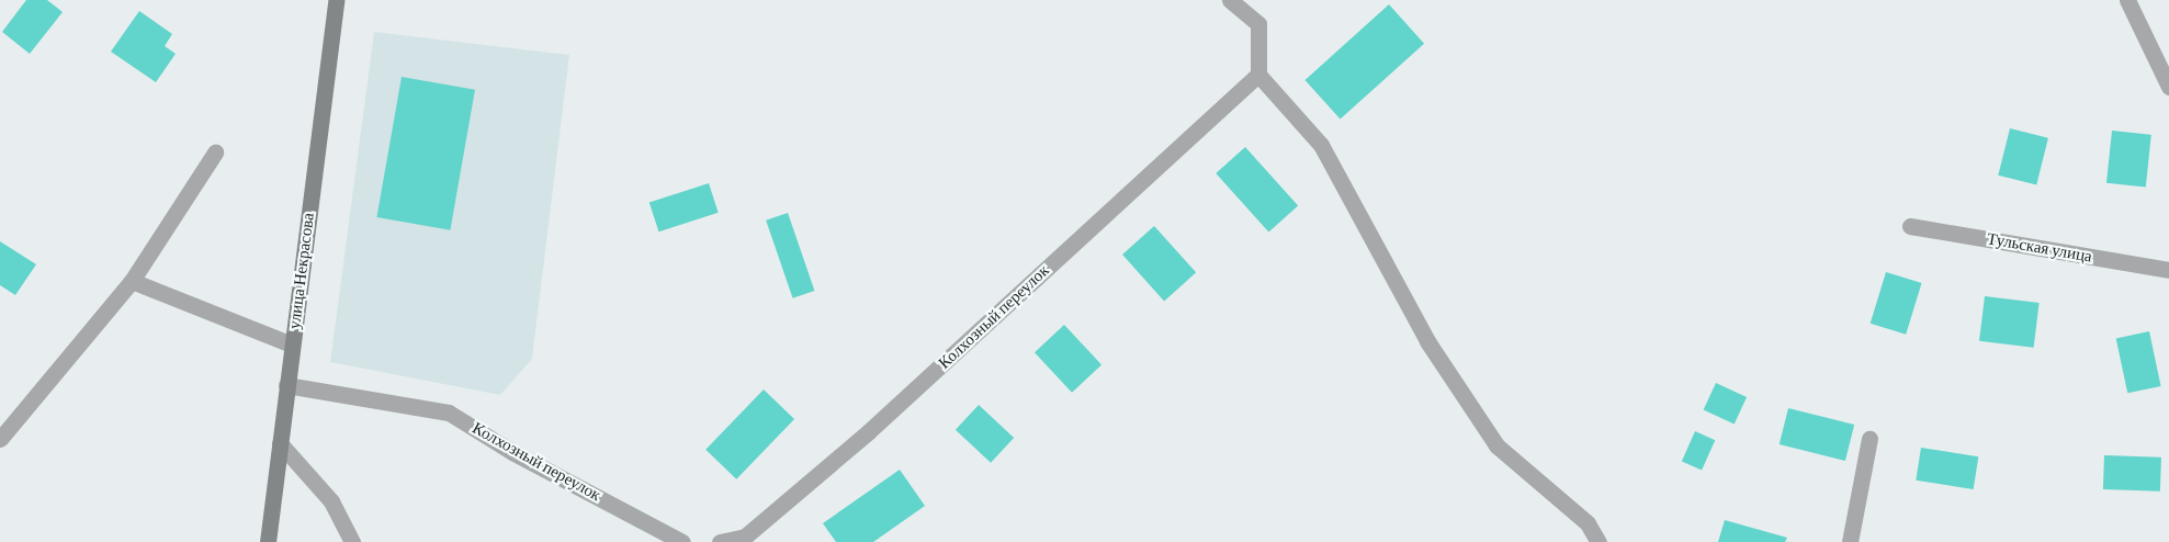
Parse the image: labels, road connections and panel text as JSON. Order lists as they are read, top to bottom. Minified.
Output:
{"streets":{"main road":["улица Некрасова"],"street":["Тульская улица","Колхозный переулок"]},"crossings":[["улица Некрасова","Колхозный переулок"]]}
